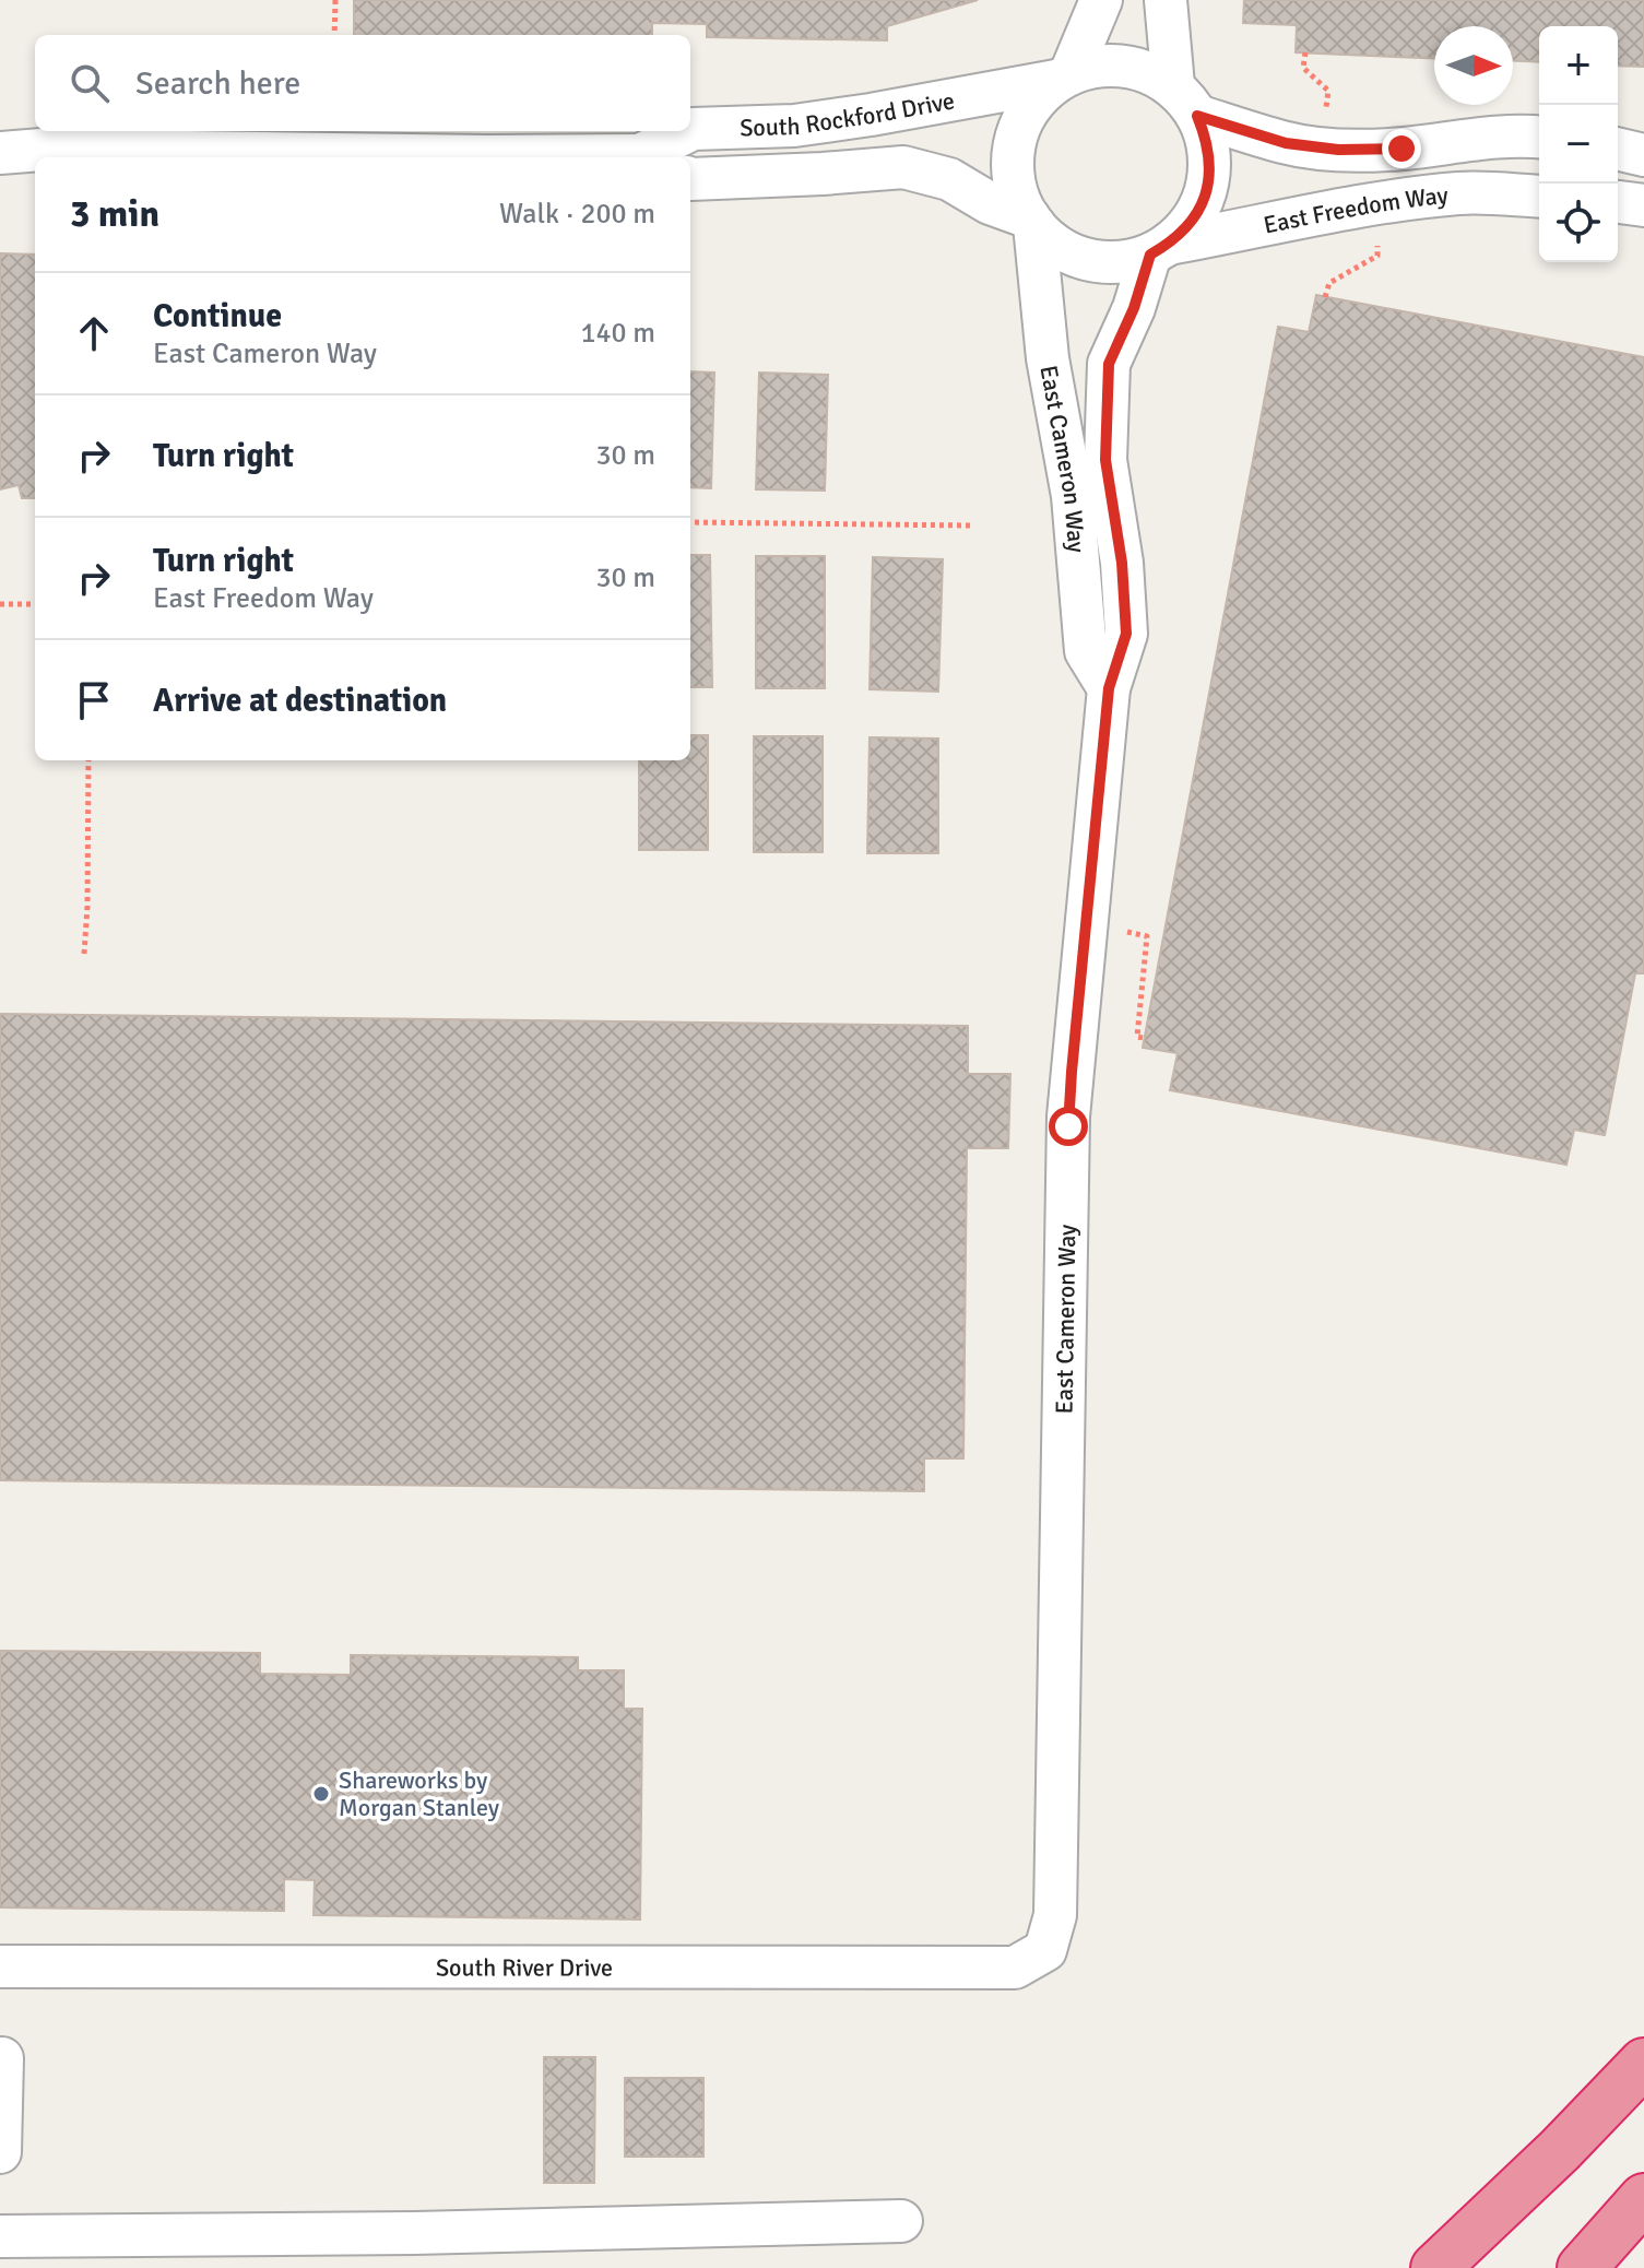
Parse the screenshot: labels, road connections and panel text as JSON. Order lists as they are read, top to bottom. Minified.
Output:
{"streets":{"street":["South Rockford Drive","East Freedom Way","East Cameron Way","South River Drive"]},"crossings":[["South Rockford Drive","East Freedom Way"],["South Rockford Drive","East Cameron Way"],["East Freedom Way","East Cameron Way"],["East Cameron Way","South River Drive"]],"places":["Shareworks by Morgan Stanley"],"north":"right","page":{"map_buttons":["+","−"],"search":"Search here","heading":["3 min","Walk · 200 m"],"list":[["Continue","East Cameron Way","140 m"],["Turn right","30 m"],["Turn right","East Freedom Way","30 m"],"Arrive at destination"]}}
